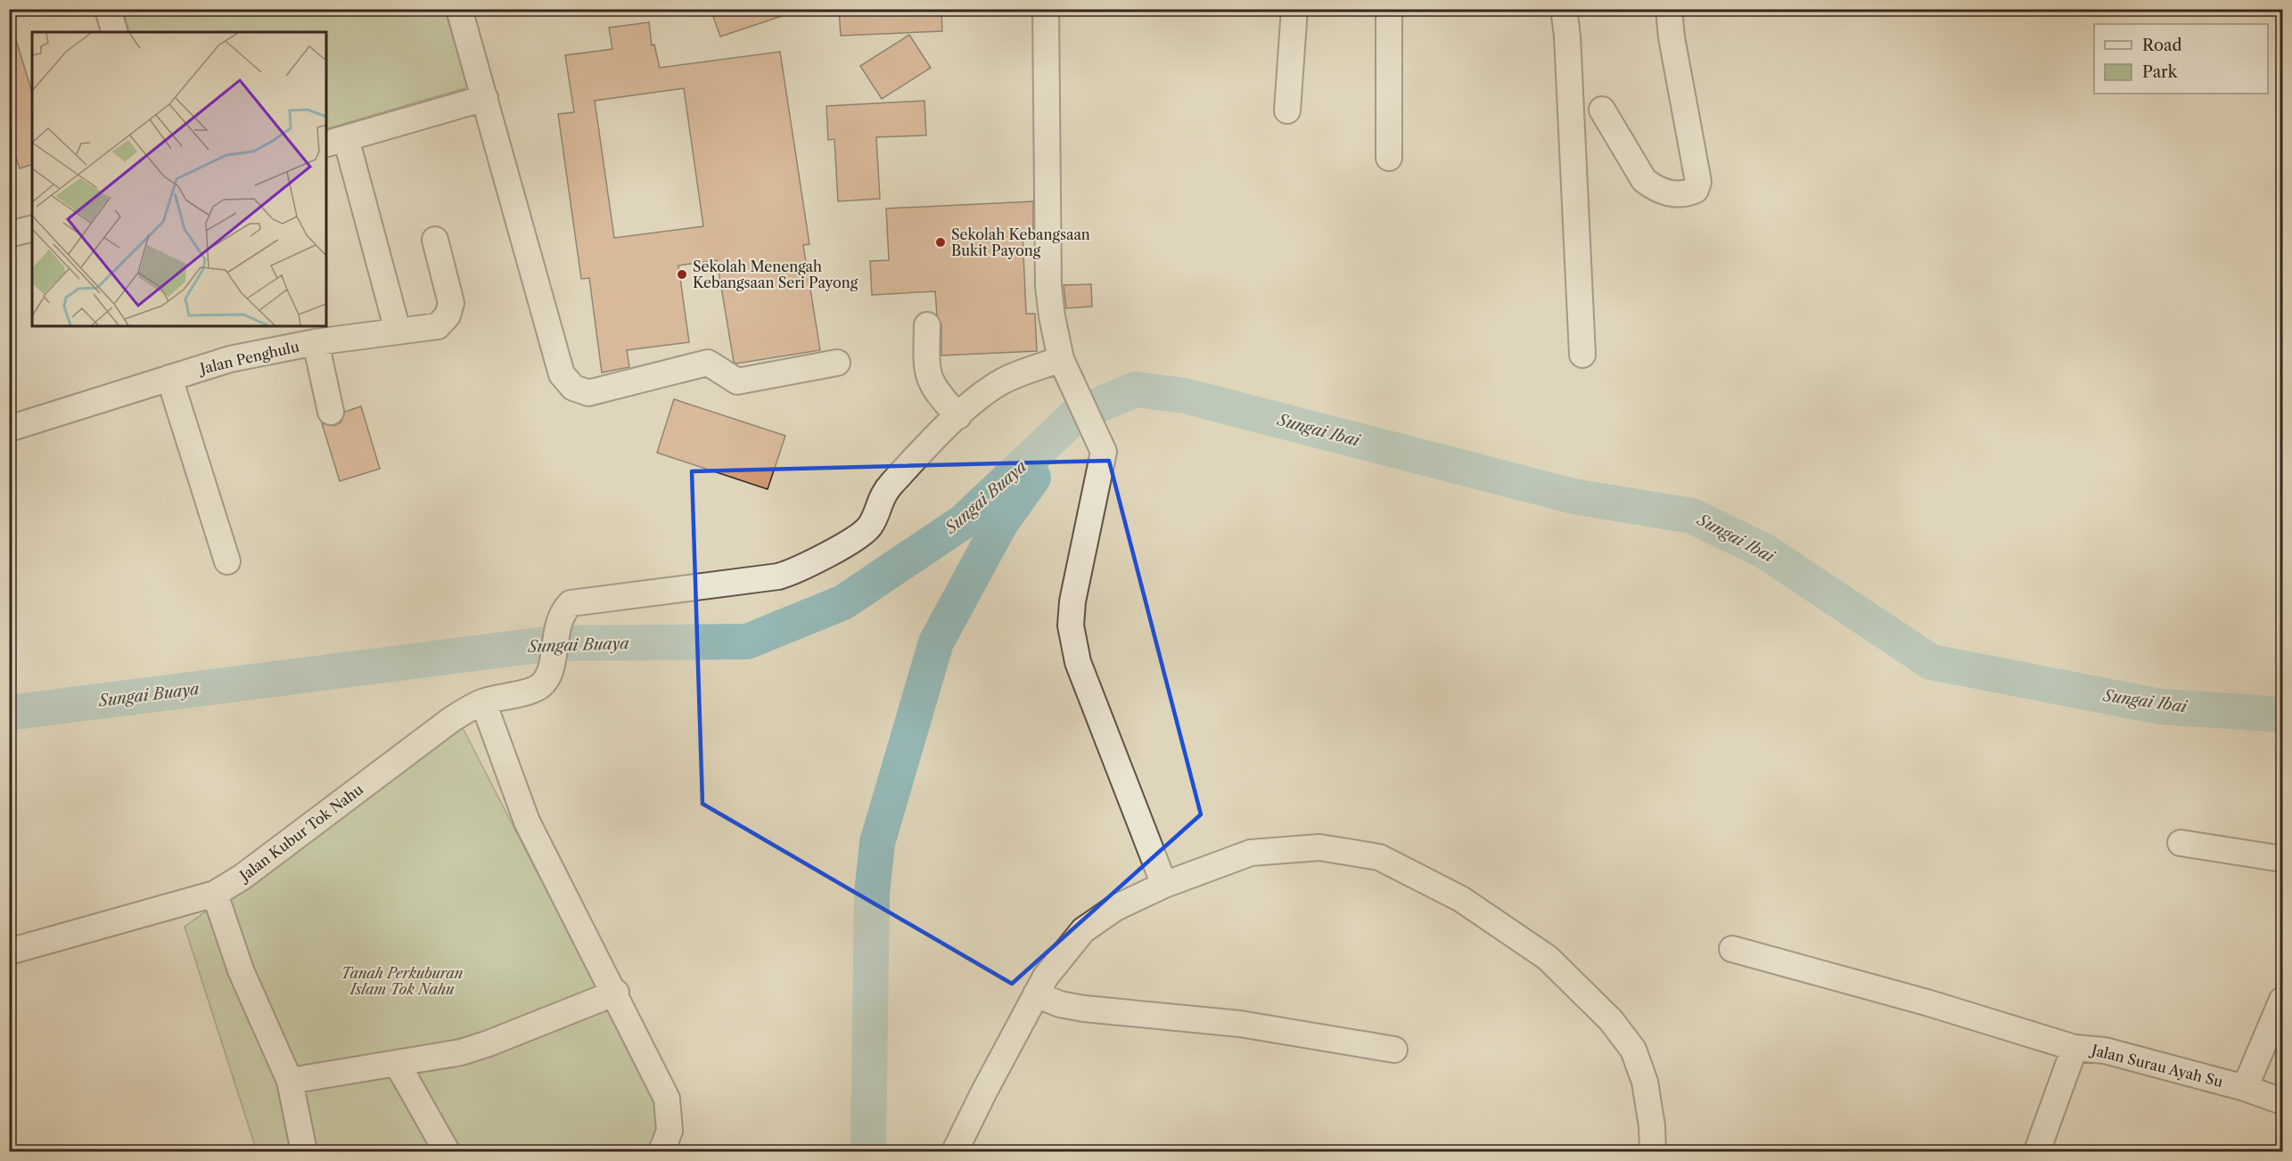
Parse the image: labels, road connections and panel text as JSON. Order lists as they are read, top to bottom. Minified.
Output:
{"streets":{"street":["Jalan Penghulu","Jalan Kubur Tok Nahu","Jalan Surau Ayah Su"]},"water":["Sungai Ibai","Sungai Buaya"],"parks":["Tanah Perkuburan Islam Tok Nahu"],"places":["Sekolah Kebangsaan Bukit Payong","Sekolah Menengah Kebangsaan Seri Payong"],"legend":["Road","Park"]}
